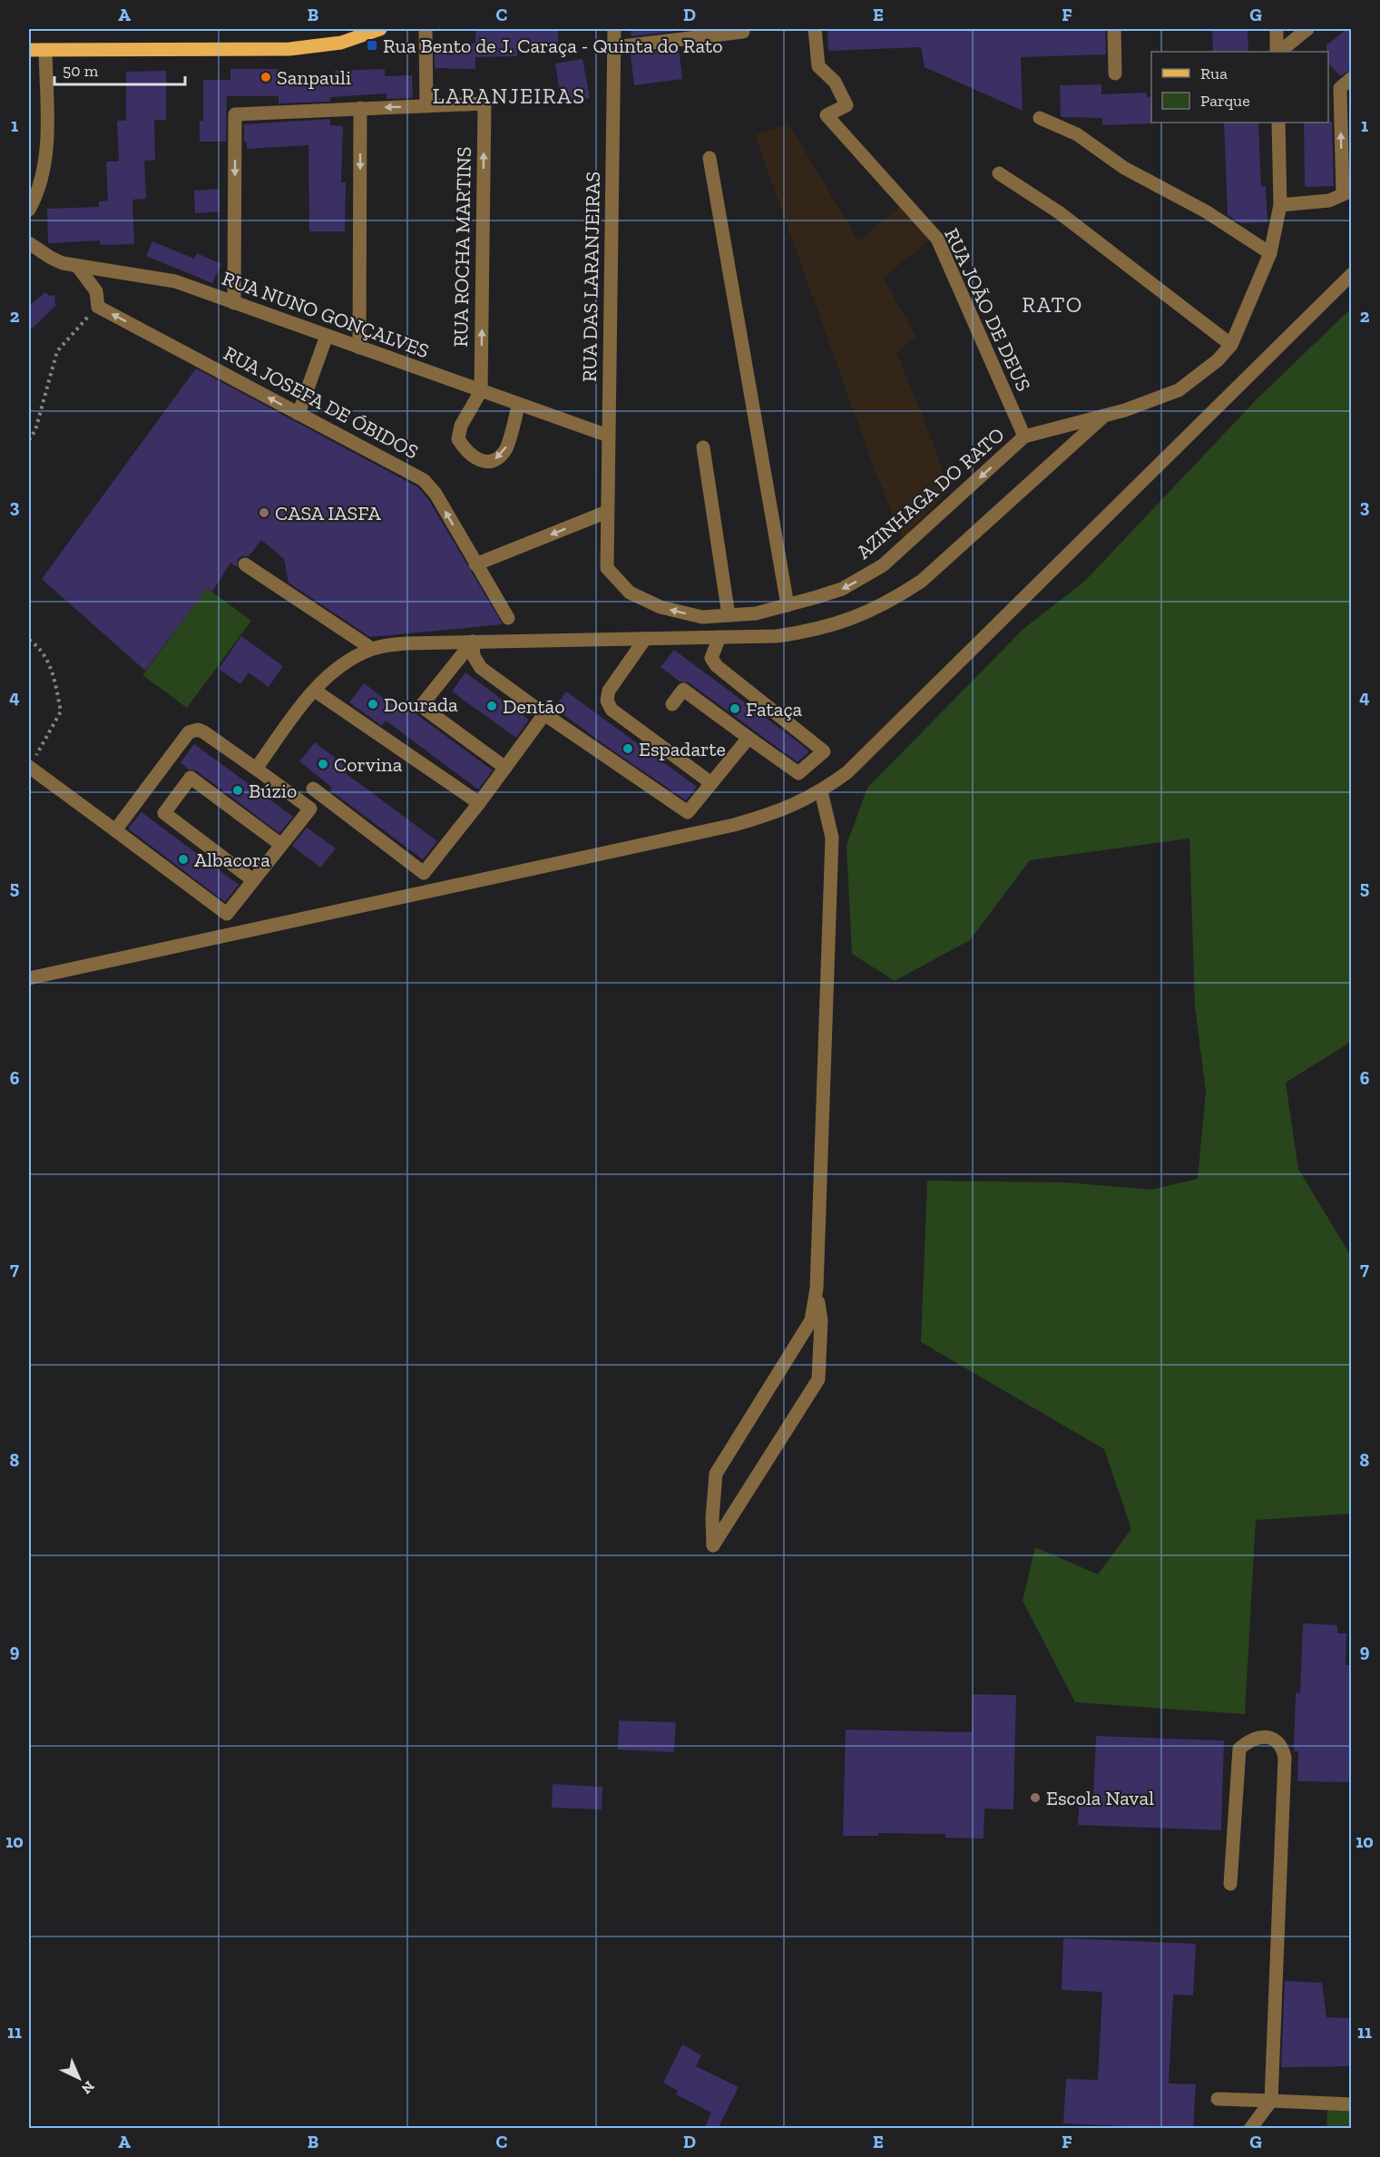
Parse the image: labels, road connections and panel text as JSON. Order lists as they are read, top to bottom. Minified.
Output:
{"streets":{"street":["RUA ROCHA MARTINS","RUA DAS LARANJEIRAS","RUA JOÃO DE DEUS","RUA NUNO GONÇALVES","RUA JOSEFA DE ÓBIDOS","AZINHAGA DO RATO"]},"crossings":[["RUA ROCHA MARTINS","RUA NUNO GONÇALVES"],["RUA DAS LARANJEIRAS","RUA NUNO GONÇALVES"],["RUA DAS LARANJEIRAS","AZINHAGA DO RATO"],["RUA JOÃO DE DEUS","AZINHAGA DO RATO"]],"one_way":["RUA JOSEFA DE ÓBIDOS"],"districts":["LARANJEIRAS","RATO"],"places":{"transit":["Rua Bento de J. Caraça - Quinta do Rato"],"other":["Sanpauli","CASA IASFA","Dourada","Dentão","Fataça","Espadarte","Corvina","Búzio","Albacora","Escola Naval"]},"legend":["Rua","Parque"],"scale_bar":"50 m","north":"bottom right","grid":{"columns":["A","B","C","D","E","F","G"],"rows":["1","2","3","4","5","6","7","8","9","10","11"]}}
